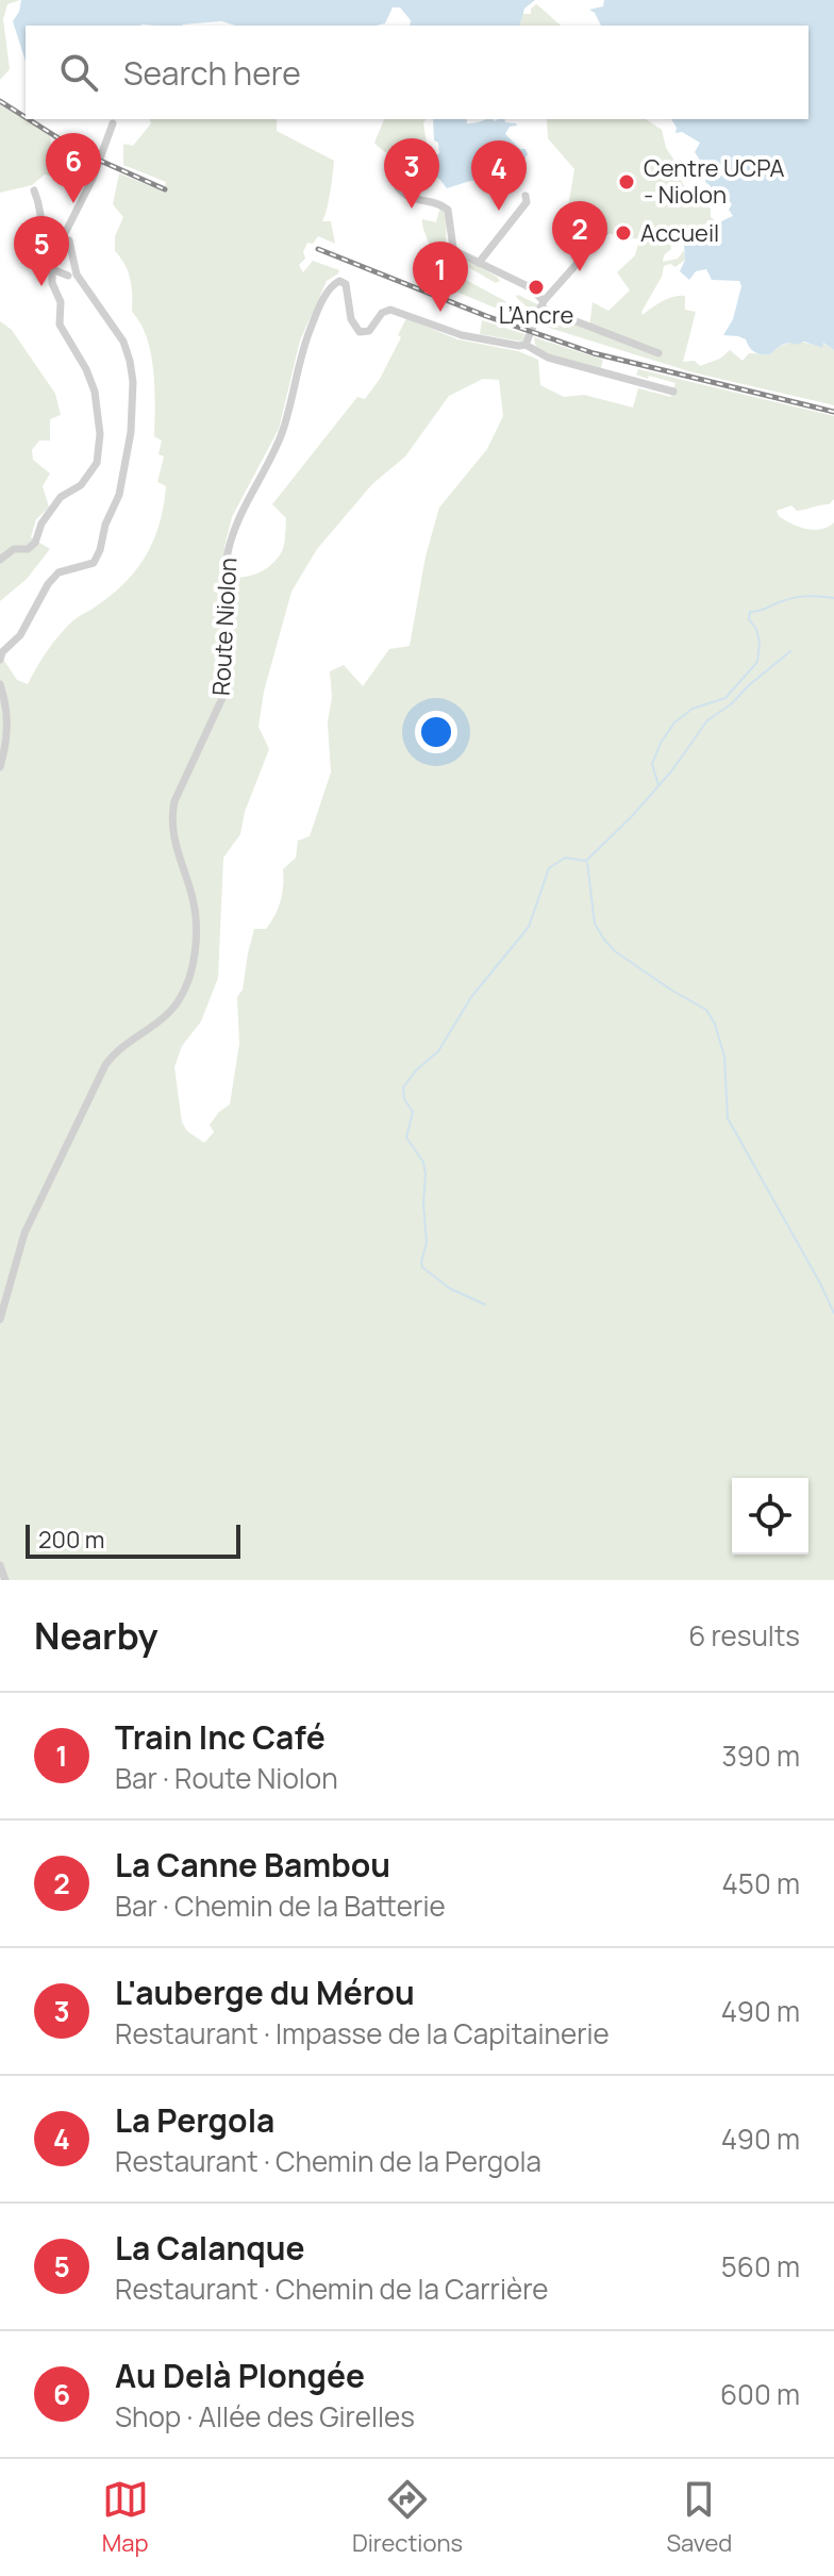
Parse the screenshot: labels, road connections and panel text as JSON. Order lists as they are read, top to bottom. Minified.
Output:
{"streets":{"street":["Route Niolon"]},"places":["Centre UCPA - Niolon","Accueil","L’Ancre"],"scale_bar":"200 m","page":{"search":"Search here","pins":["6","3","4","2","5","1"],"scale":"200 m","heading":["Nearby","6 results"],"list":[{"mark":"1","name":"Train Inc Café","note":"Bar · Route Niolon","value":"390 m"},{"mark":"2","name":"La Canne Bambou","note":"Bar · Chemin de la Batterie","value":"450 m"},{"mark":"3","name":"L'auberge du Mérou","note":"Restaurant · Impasse de la Capitainerie","value":"490 m"},{"mark":"4","name":"La Pergola","note":"Restaurant · Chemin de la Pergola","value":"490 m"},{"mark":"5","name":"La Calanque","note":"Restaurant · Chemin de la Carrière","value":"560 m"},{"mark":"6","name":"Au Delà Plongée","note":"Shop · Allée des Girelles","value":"600 m"}],"nav":["Map","Directions","Saved"]}}
